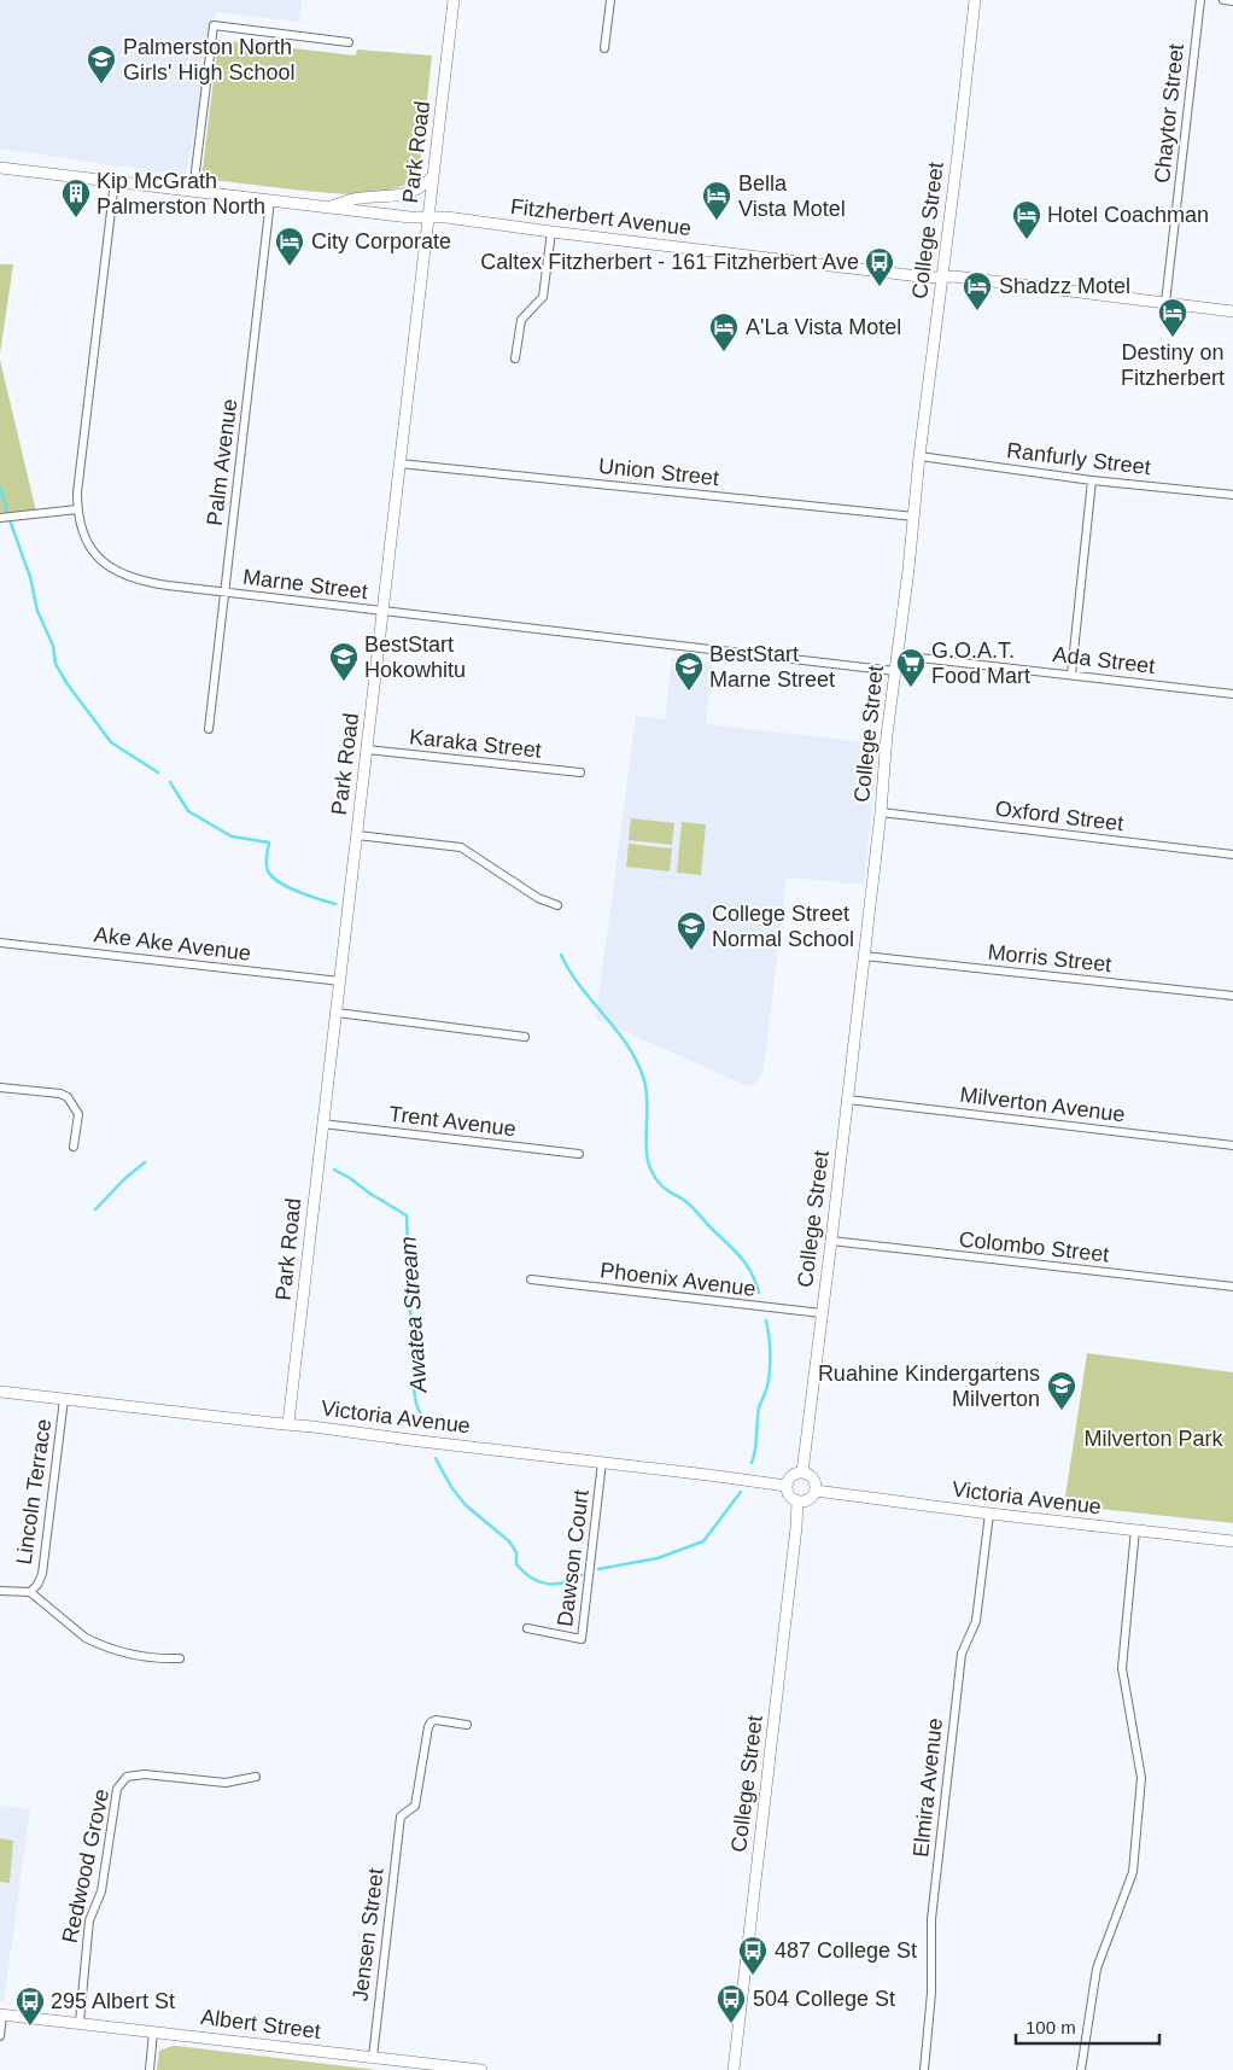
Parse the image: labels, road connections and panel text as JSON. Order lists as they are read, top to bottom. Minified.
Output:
{"streets":{"street":["Chaytor Street","Park Road","Fitzherbert Avenue","College Street","Ranfurly Street","Palm Avenue","Union Street","Marne Street","Ada Street","Karaka Street","Oxford Street","Ake Ake Avenue","Morris Street","Milverton Avenue","Trent Avenue","Colombo Street","Phoenix Avenue","Victoria Avenue","Lincoln Terrace","Dawson Court","Elmira Avenue","Redwood Grove","Jensen Street","Albert Street"]},"crossings":[["Chaytor Street","Fitzherbert Avenue"],["Park Road","Fitzherbert Avenue"],["Park Road","Union Street"],["Park Road","Marne Street"],["Park Road","Karaka Street"],["Park Road","Ake Ake Avenue"],["Park Road","Trent Avenue"],["Park Road","Victoria Avenue"],["Fitzherbert Avenue","College Street"],["Fitzherbert Avenue","Palm Avenue"],["Fitzherbert Avenue","Marne Street"],["College Street","Ranfurly Street"],["College Street","Union Street"],["College Street","Marne Street"],["College Street","Ada Street"],["College Street","Oxford Street"],["College Street","Morris Street"],["College Street","Milverton Avenue"],["College Street","Colombo Street"],["College Street","Phoenix Avenue"],["College Street","Victoria Avenue"],["Palm Avenue","Marne Street"],["Victoria Avenue","Lincoln Terrace"],["Victoria Avenue","Dawson Court"],["Victoria Avenue","Elmira Avenue"],["Redwood Grove","Albert Street"],["Jensen Street","Albert Street"]],"water":["Awatea Stream"],"parks":["Milverton Park"],"places":{"school or university":["Palmerston North Girls' High School","BestStart Hokowhitu","BestStart Marne Street","College Street Normal School","Ruahine Kindergartens Milverton"],"building":["Kip McGrath Palmerston North"],"hotel":["Bella Vista Motel","Hotel Coachman","City Corporate","Shadzz Motel","Destiny on Fitzherbert","A'La Vista Motel"],"bus stop":["Caltex Fitzherbert - 161 Fitzherbert Ave","487 College St","504 College St","295 Albert St"],"supermarket":["G.O.A.T. Food Mart"]},"scale_bar":"100 m"}
